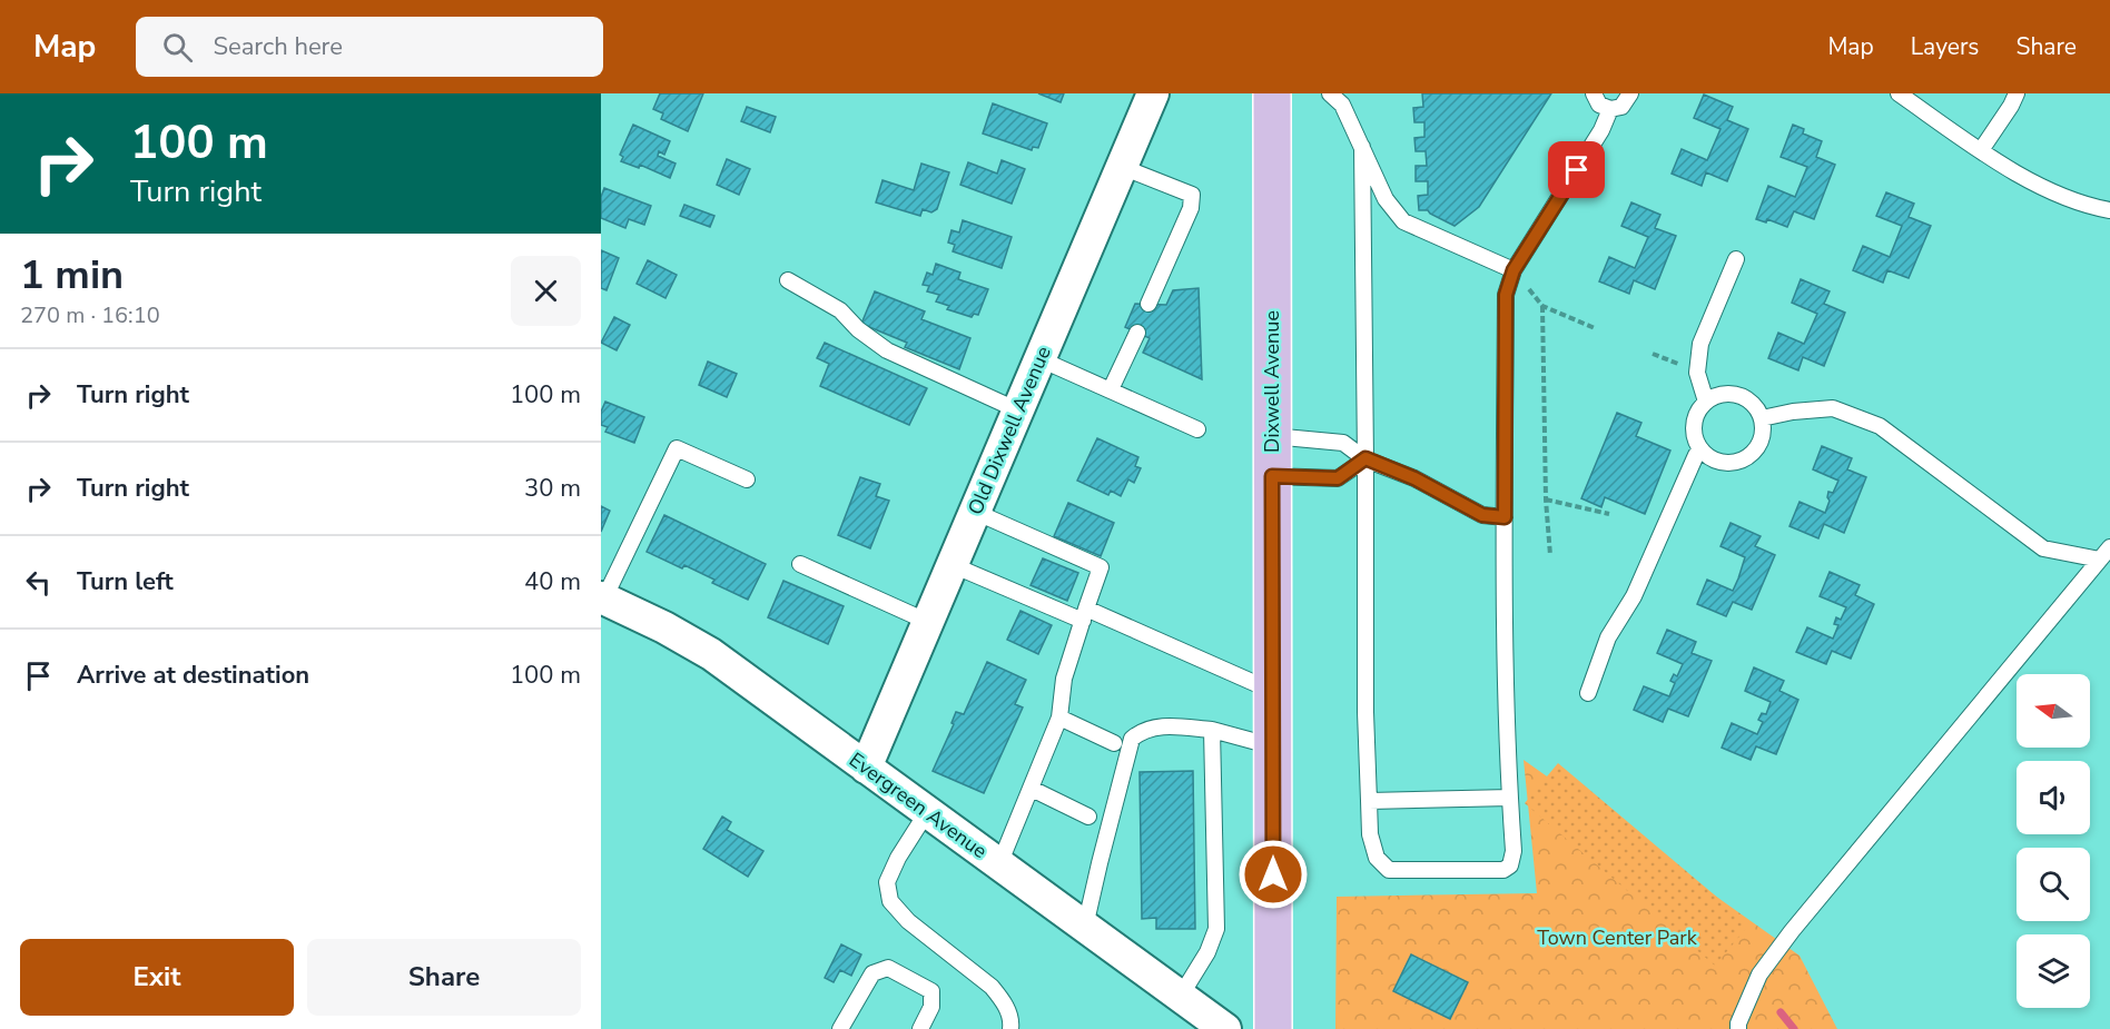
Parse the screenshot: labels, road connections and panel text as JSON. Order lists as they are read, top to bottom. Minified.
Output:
{"streets":{"main road":["Dixwell Avenue"],"street":["Old Dixwell Avenue","Evergreen Avenue"]},"crossings":[["Old Dixwell Avenue","Evergreen Avenue"]],"parks":["Town Center Park"],"north":"left","page":{"header":"Map","search":"Search here","nav":["Map","Layers","Share"],"turn":["100 m","Turn right"],"heading":["1 min","270 m · 16:10"],"list":[{"name":"Turn right","value":"100 m"},{"name":"Turn right","value":"30 m"},{"name":"Turn left","value":"40 m"},{"name":"Arrive at destination","value":"100 m"}],"buttons":["Exit","Share"]}}
